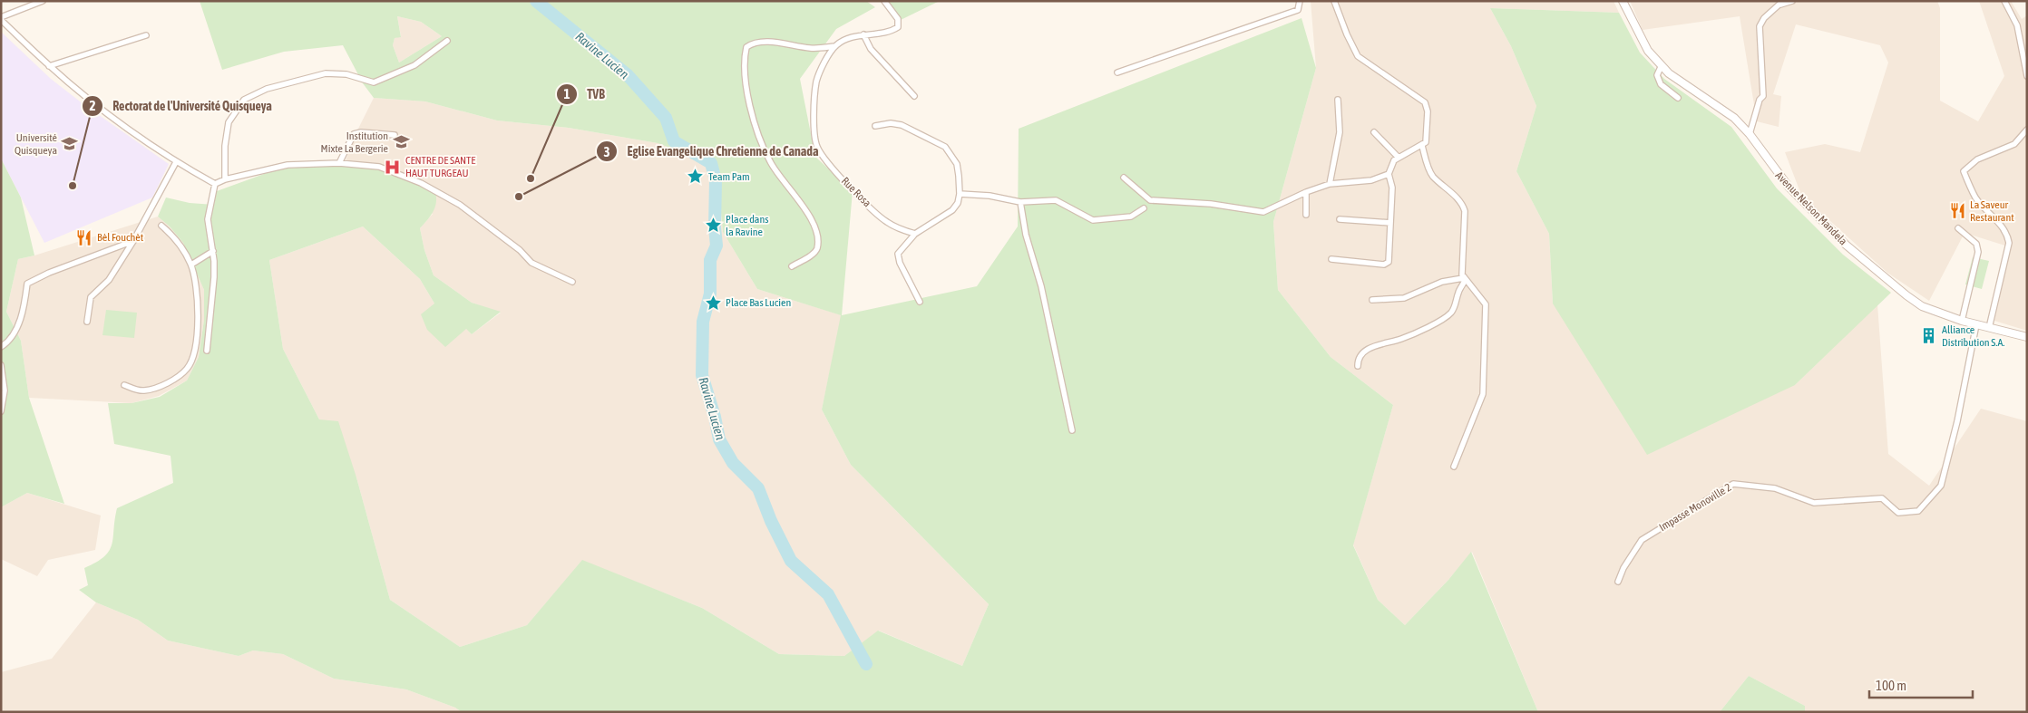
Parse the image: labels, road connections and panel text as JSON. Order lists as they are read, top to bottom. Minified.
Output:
{"streets":{"street":["Rue Rosa","Avenue Nelson Mandela","Impasse Monoville 2"]},"crossings":[["Avenue Nelson Mandela","Impasse Monoville 2"]],"water":["Ravine Lucien"],"places":{"school or university":["Institution Mixte La Bergerie","Université Quisqueya"],"hospital":["CENTRE DE SANTE HAUT TURGEAU"],"place":["Team Pam","Place dans la Ravine","Place Bas Lucien"],"other":["TVB","Rectorat de l'Université Quisqueya","Eglise Evangelique Chretienne de Canada"],"restaurant":["La Saveur Restaurant","Bèl Fouchèt"],"building":["Alliance Distribution S.A."]},"scale_bar":"100 m"}
